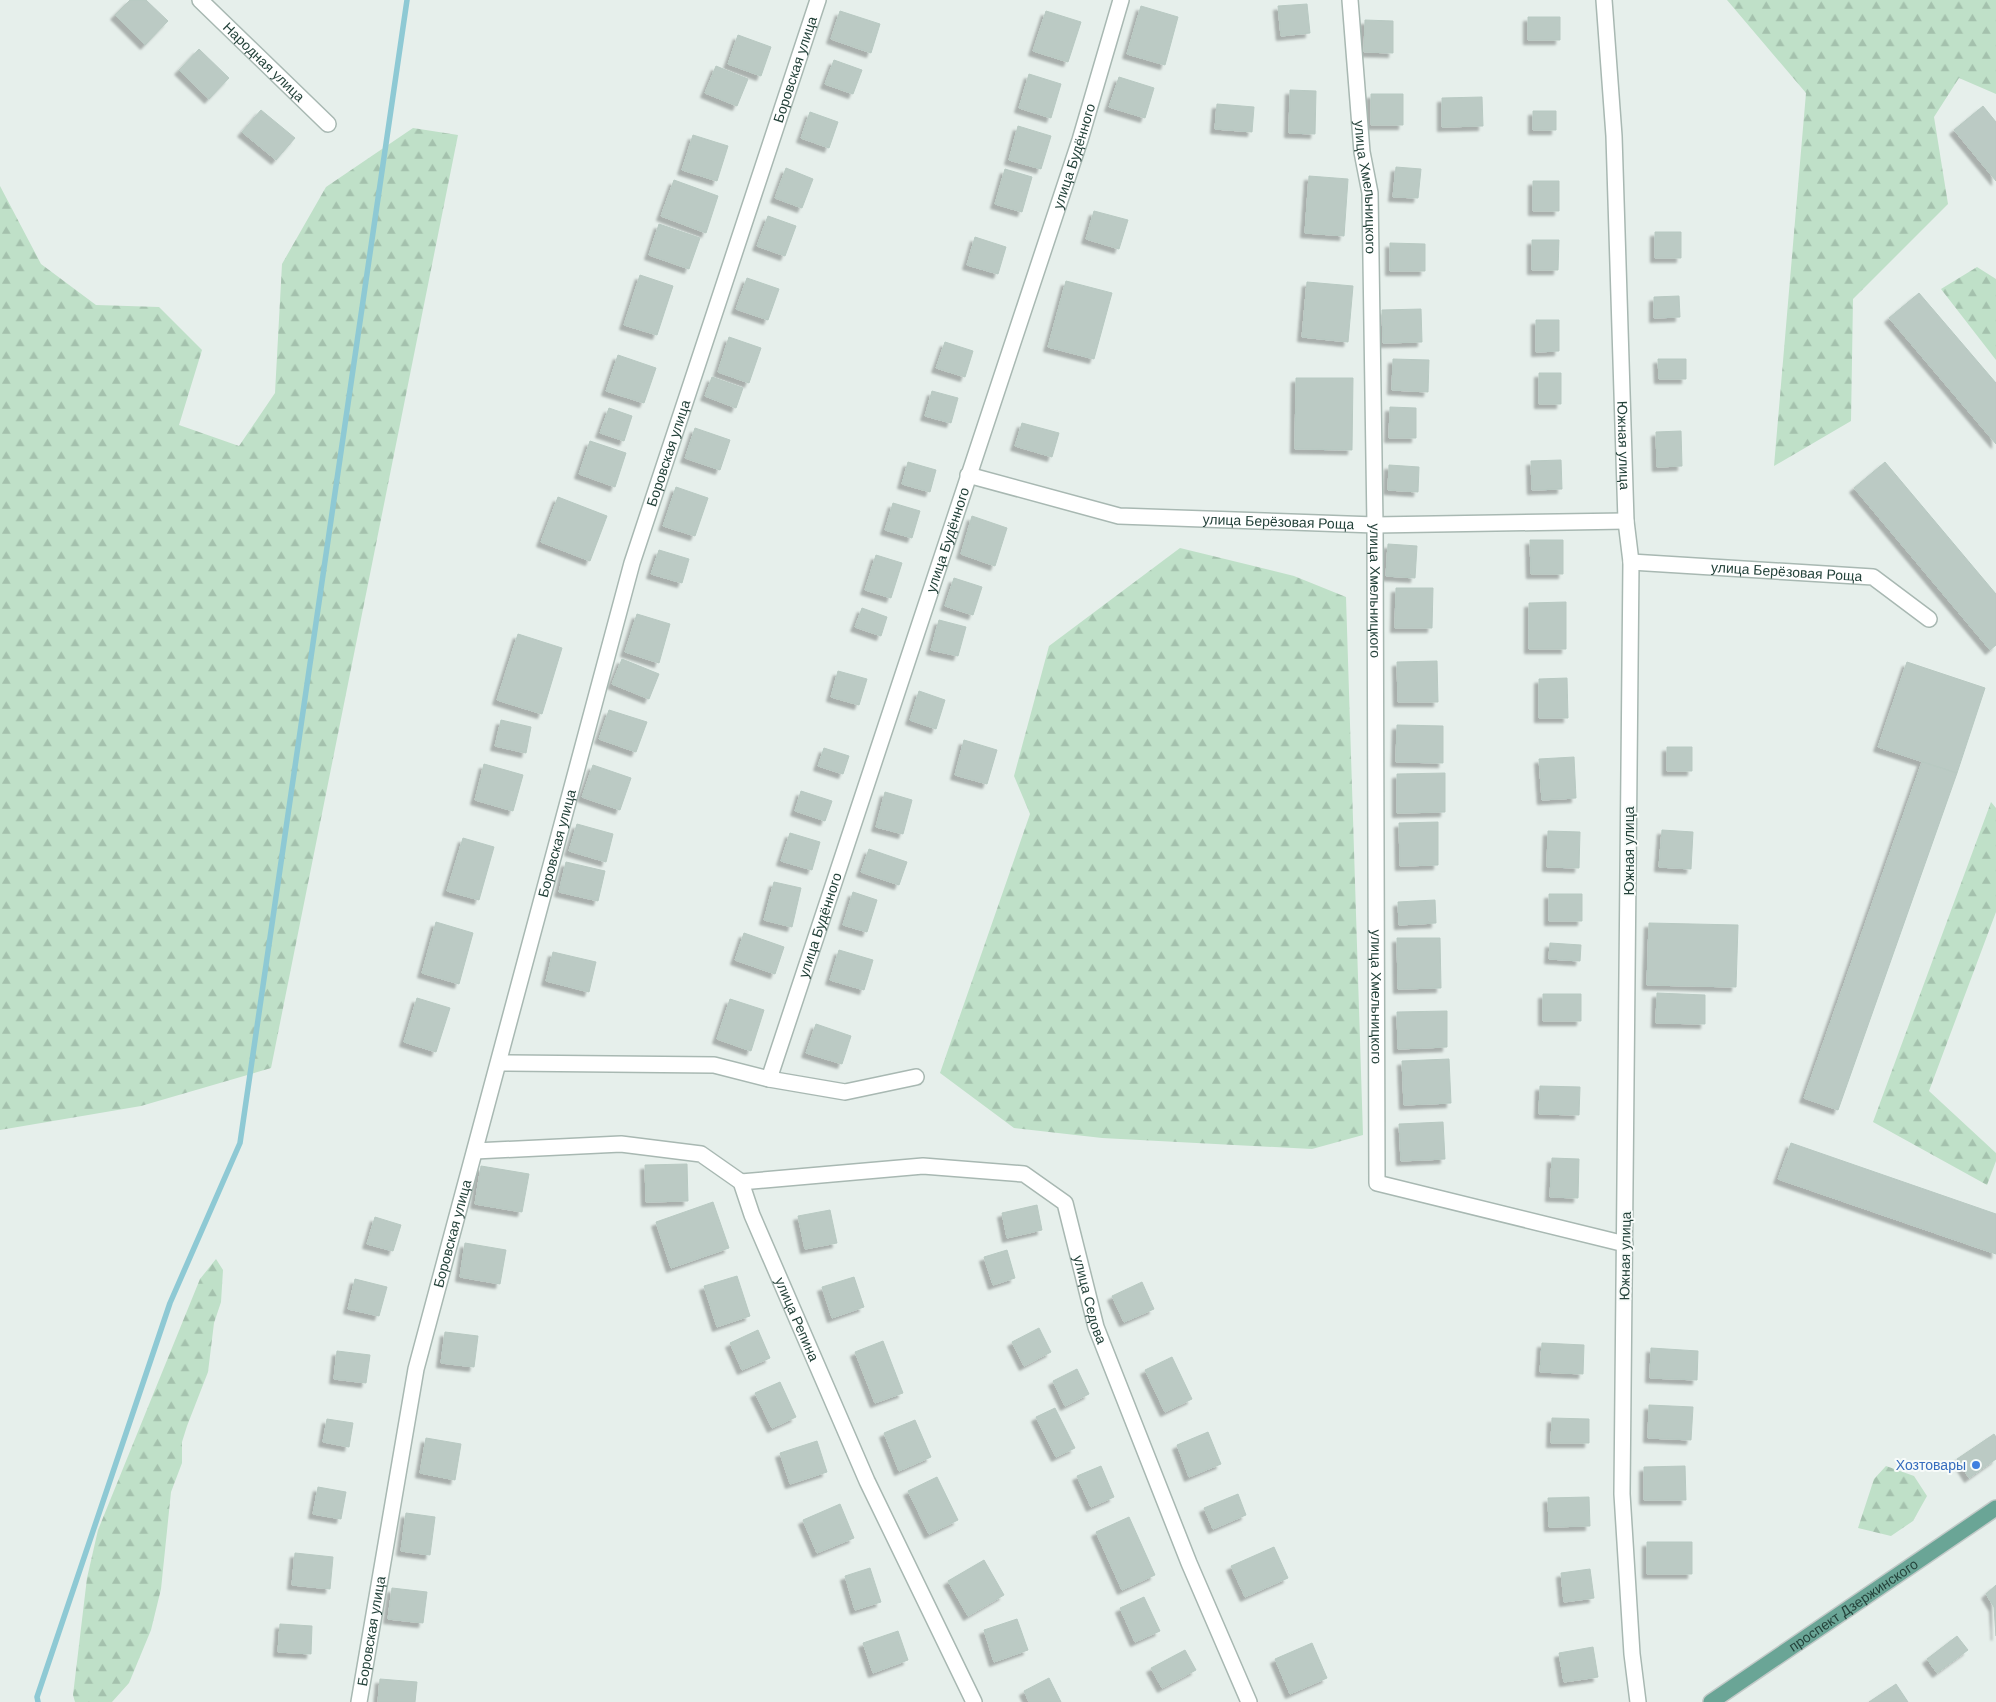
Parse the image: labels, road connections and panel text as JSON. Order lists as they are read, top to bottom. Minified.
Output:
{"streets":{"main road":["проспект Дзержинского"],"street":["Народная улица","Боровская улица","улица Будённого","улица Хмельницкого","Южная улица","улица Берёзовая Роща","улица Седова","улица Репина"]},"crossings":[["улица Будённого","улица Берёзовая Роща"],["улица Хмельницкого","Южная улица"],["улица Хмельницкого","улица Берёзовая Роща"],["Южная улица","улица Берёзовая Роща"],["улица Седова","улица Репина"]],"places":["Хозтовары"]}
